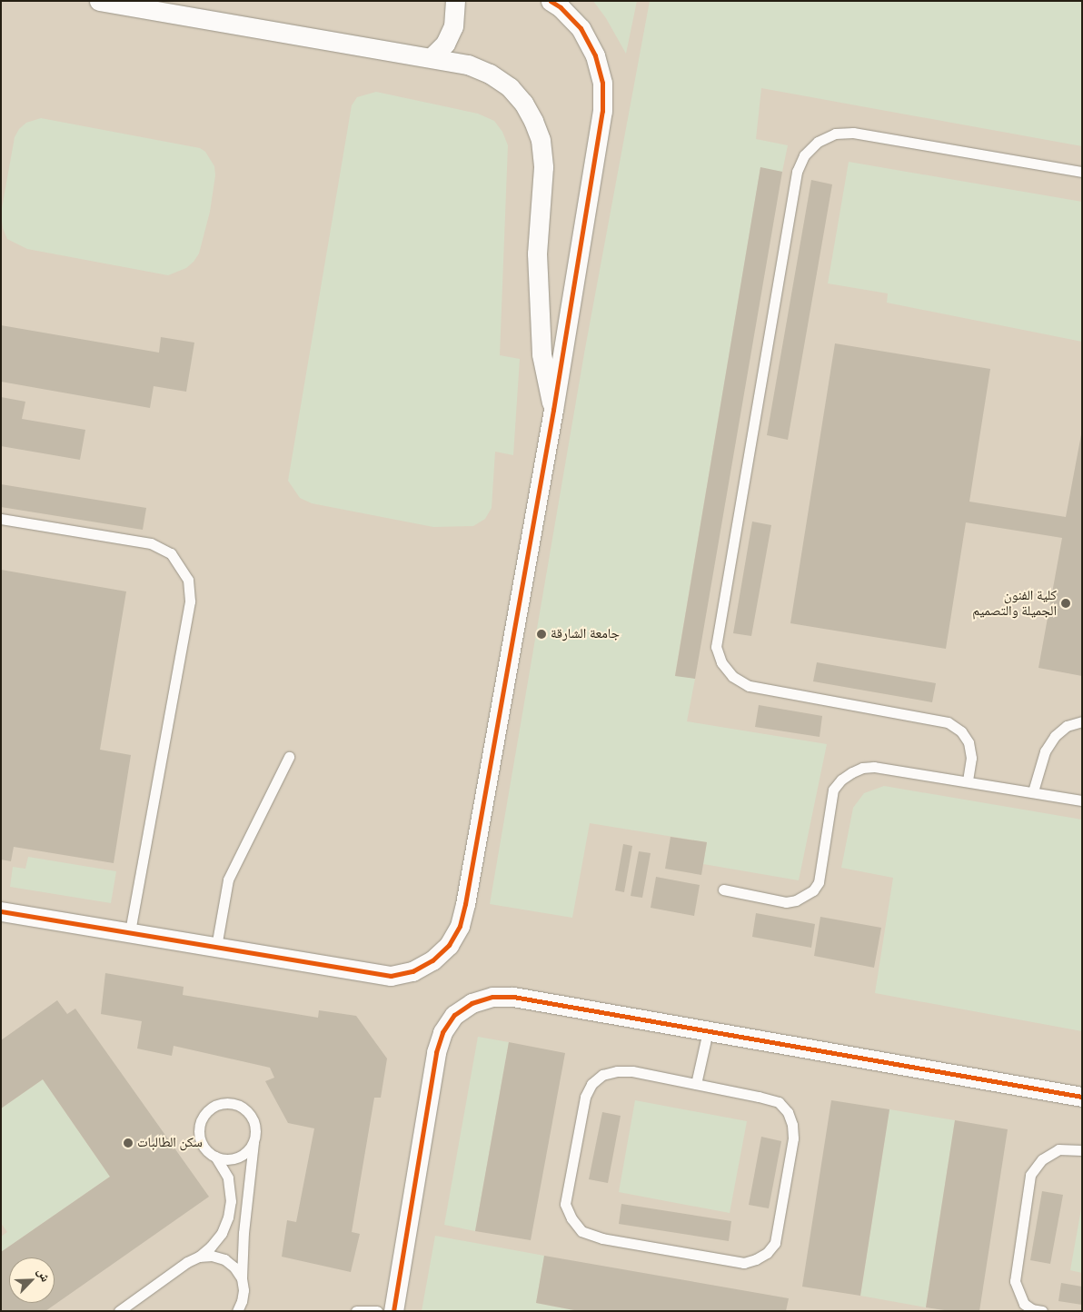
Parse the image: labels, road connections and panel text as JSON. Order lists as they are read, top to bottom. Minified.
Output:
{"places":["كلية الفنون الجميلة والتصميم","جامعة الشارقة","سكن الطالبات"],"north":"top right"}
